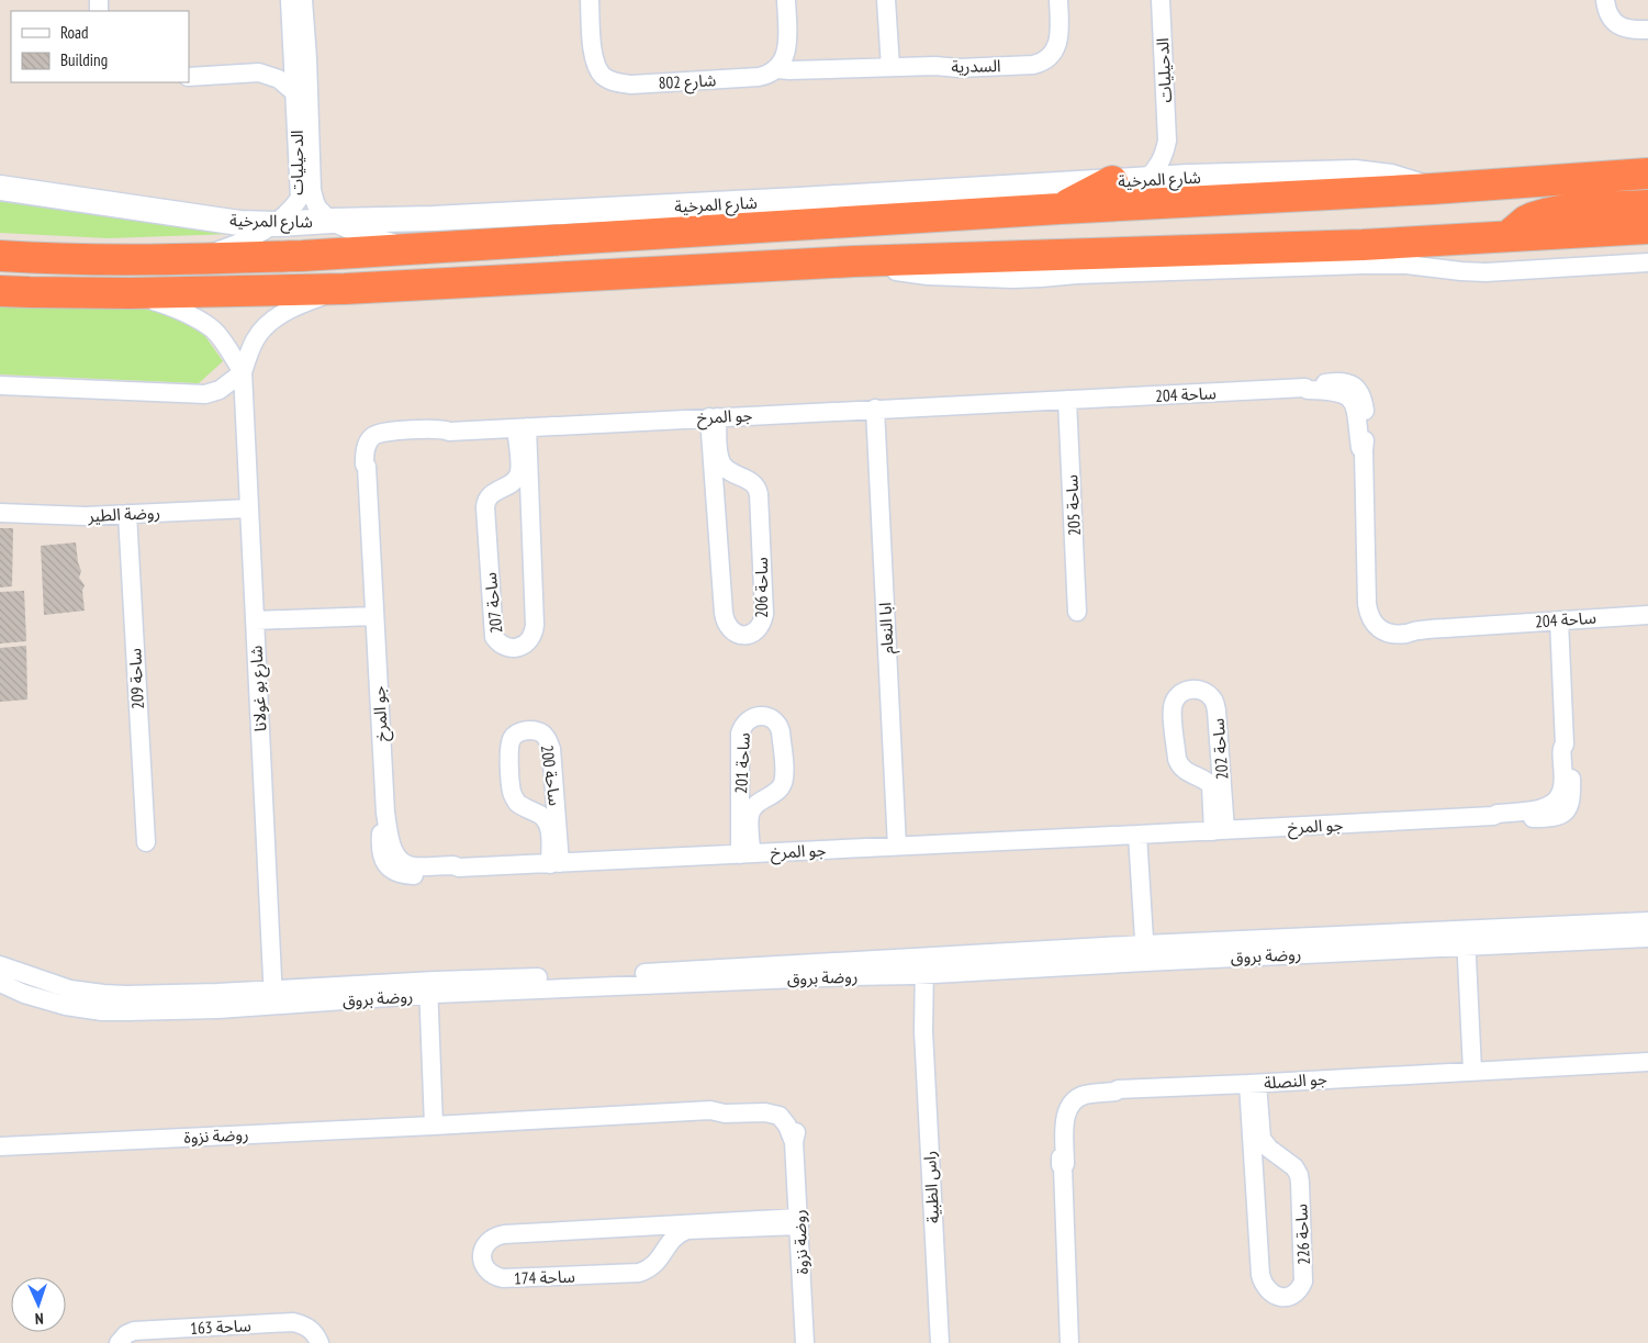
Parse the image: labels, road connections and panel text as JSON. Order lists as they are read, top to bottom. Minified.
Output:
{"streets":{"highway":["شارع المرخية"],"street":["السدرية","الدحيليات","شارع 802","ساحة 204","جو المرخ","ساحة 205","روضة الطير","ساحة 206","ساحة 207","ابا النعام","ساحة 209","شارع بو غولانا","ساحة 202","ساحة 201","ساحة 200","روضة بروق","جو النصلة","روضة نزوة","راس الظبية","ساحة 226","ساحة 174","ساحة 163"]},"crossings":[["السدرية","شارع 802"],["الدحيليات","شارع المرخية"],["ساحة 204","جو المرخ"],["ساحة 204","ساحة 205"],["جو المرخ","ساحة 205"],["جو المرخ","ساحة 206"],["جو المرخ","ساحة 207"],["جو المرخ","ابا النعام"],["جو المرخ","ساحة 202"],["جو المرخ","ساحة 201"],["جو المرخ","ساحة 200"],["روضة الطير","ساحة 209"],["روضة الطير","شارع بو غولانا"],["شارع بو غولانا","روضة بروق"],["روضة بروق","راس الظبية"],["جو النصلة","ساحة 226"],["روضة نزوة","ساحة 174"]],"legend":["Road","Building"],"north":"bottom"}
